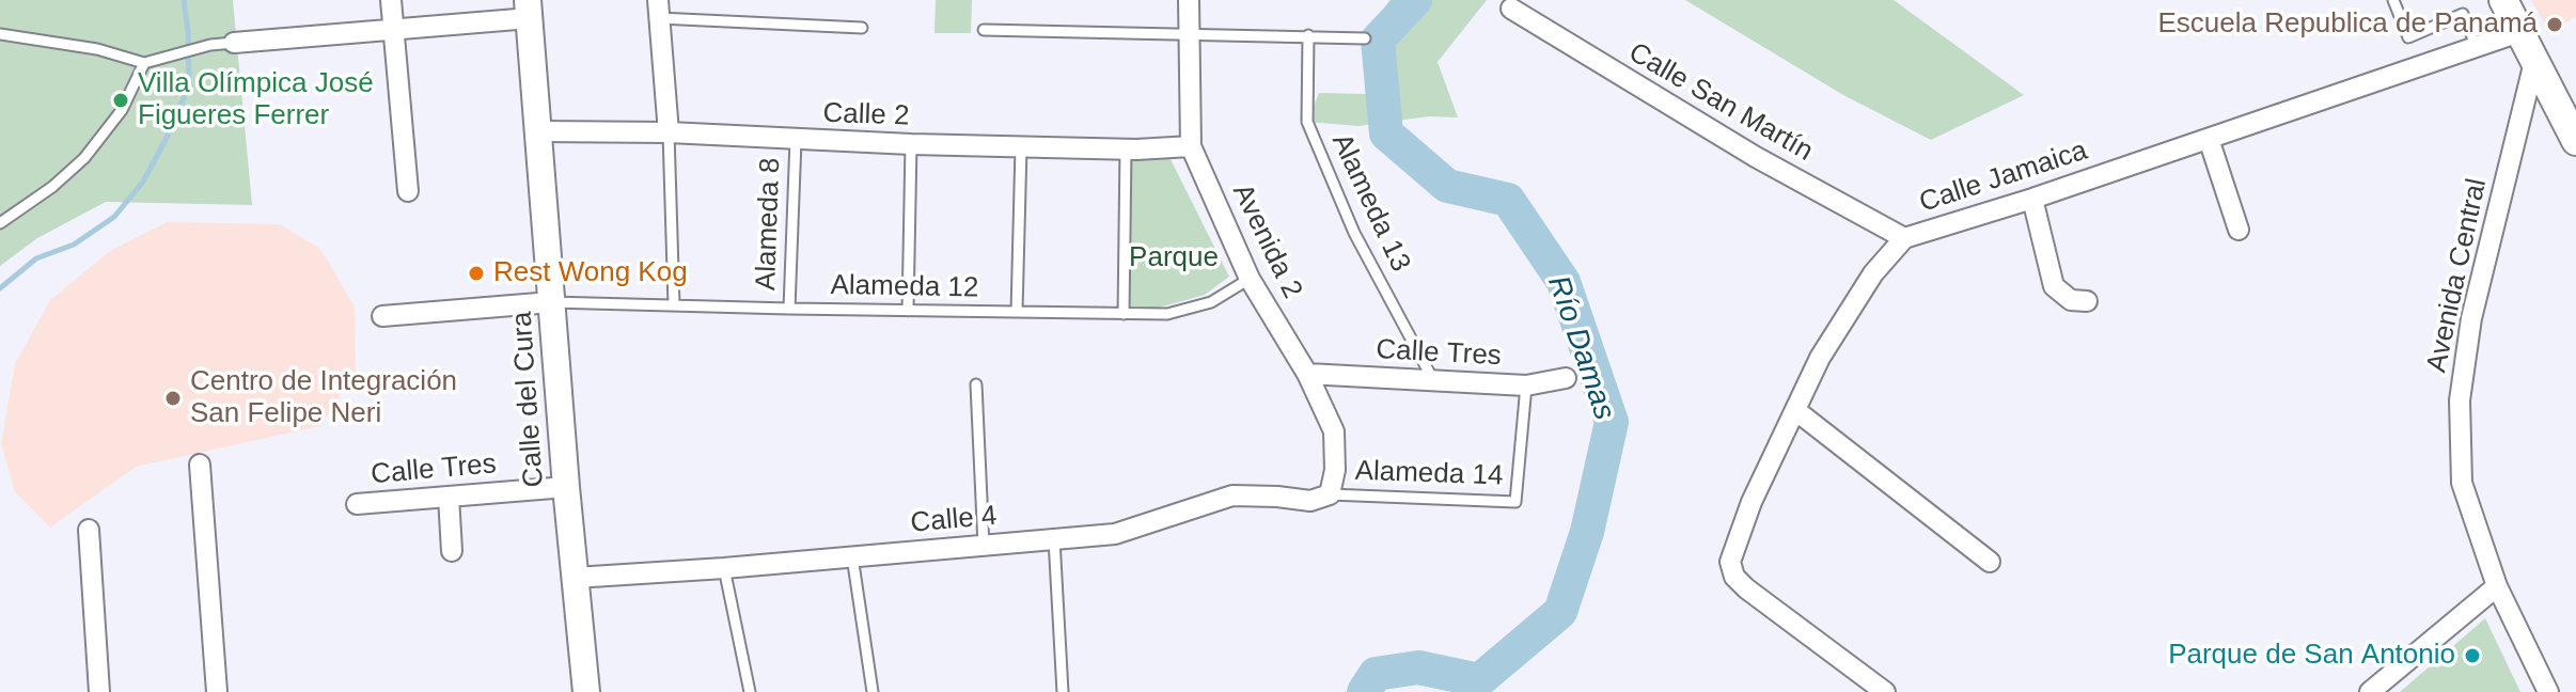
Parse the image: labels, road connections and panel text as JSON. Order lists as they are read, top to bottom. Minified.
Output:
{"streets":{"street":["Calle San Martín","Calle 2","Calle Jamaica","Avenida 2","Avenida Central","Calle Tres","Calle del Cura","Calle 4"],"lane":["Alameda 13","Alameda 8","Alameda 12","Alameda 14"]},"crossings":[["Calle San Martín","Calle Jamaica"],["Calle 2","Alameda 8"],["Calle 2","Avenida 2"],["Calle 2","Calle del Cura"],["Alameda 13","Calle Tres"],["Alameda 8","Alameda 12"],["Avenida 2","Alameda 12"],["Avenida 2","Calle Tres"],["Avenida 2","Alameda 14"],["Avenida 2","Calle 4"],["Alameda 12","Calle del Cura"],["Calle Tres","Calle del Cura"],["Calle Tres","Alameda 14"],["Calle del Cura","Calle 4"],["Alameda 14","Calle 4"]],"water":["Río Damas"],"parks":["Parque"],"places":["Escuela Republica de Panamá","Villa Olímpica José Figueres Ferrer","Rest Wong Kog","Centro de Integración San Felipe Neri","Parque de San Antonio"]}
